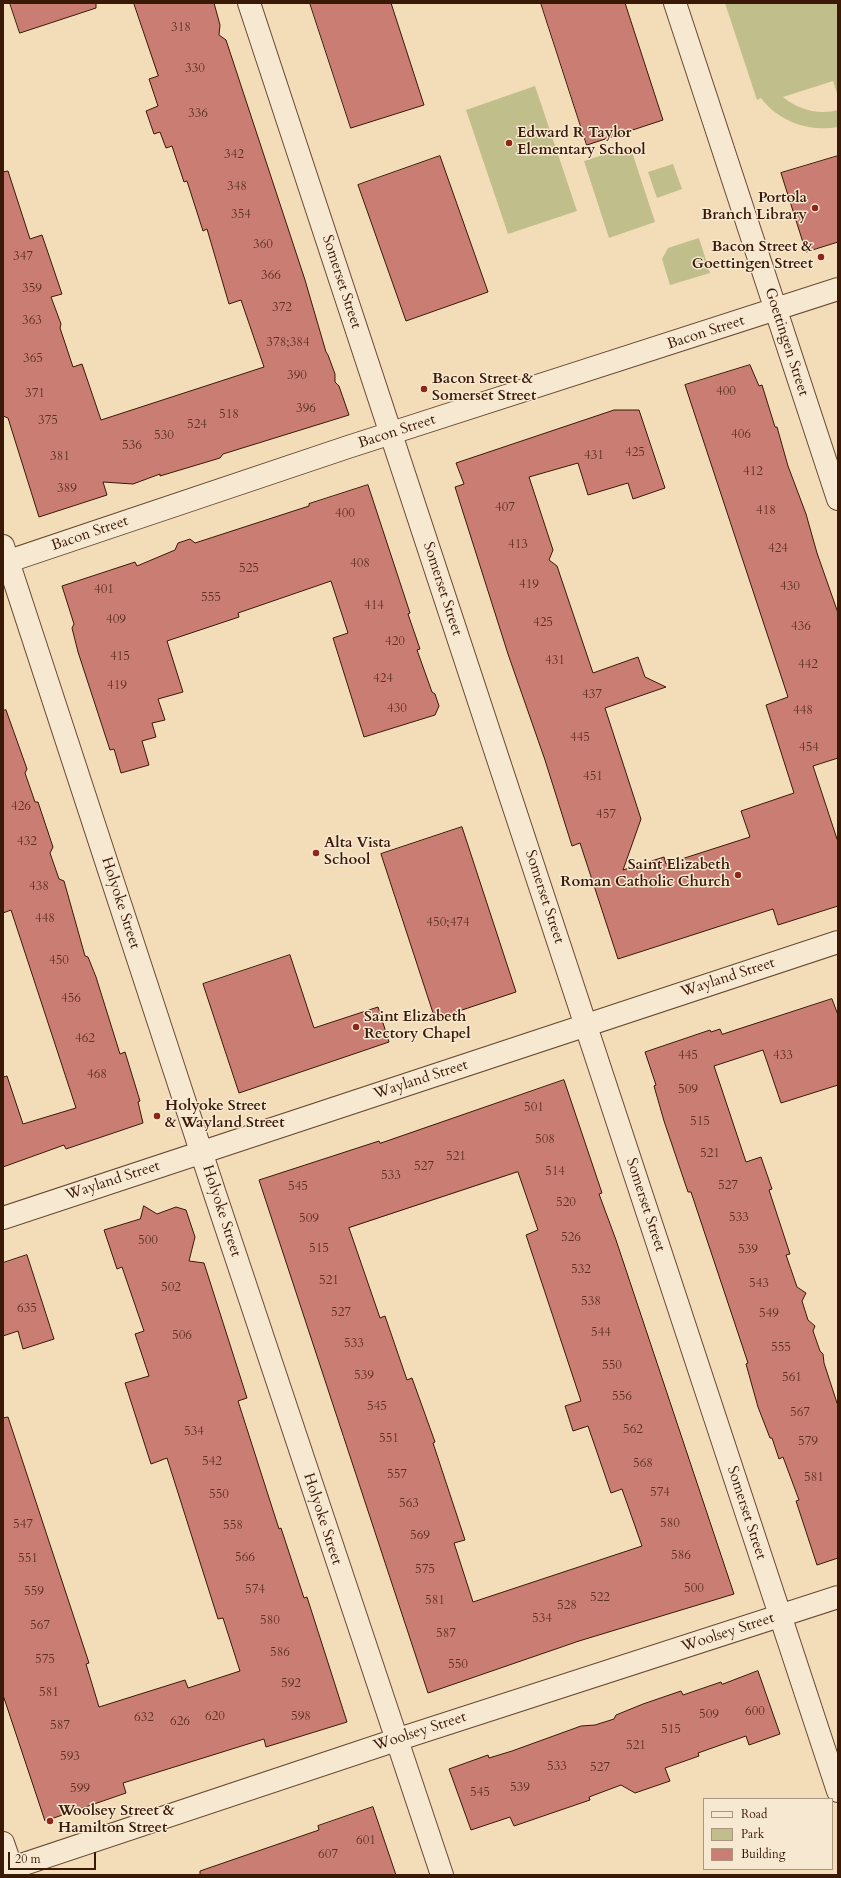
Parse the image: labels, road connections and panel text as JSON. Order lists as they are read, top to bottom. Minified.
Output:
{"streets":{"street":["Somerset Street","Bacon Street","Goettingen Street","Holyoke Street","Wayland Street","Woolsey Street"]},"crossings":[["Somerset Street","Bacon Street"],["Somerset Street","Wayland Street"],["Somerset Street","Woolsey Street"],["Bacon Street","Goettingen Street"],["Bacon Street","Holyoke Street"],["Holyoke Street","Wayland Street"],["Holyoke Street","Woolsey Street"]],"places":["Edward R Taylor Elementary School","Portola Branch Library","Bacon Street & Goettingen Street","Bacon Street & Somerset Street","Alta Vista School","Saint Elizabeth Roman Catholic Church","Saint Elizabeth Rectory Chapel","Holyoke Street & Wayland Street","Woolsey Street & Hamilton Street"],"house_numbers":["318","330","336","342","348","354","360","347","366","359","372","363","378;384","365","390","400","371","396","518","375","524","406","530","536","425","431","381","412","389","407","418","400","413","424","408","525","419","430","401","555","414","409","425","436","420","415","431","442","424","419","437","430","448","445","454","451","426","457","432","438","448","450;474","450","456","462","445","433","468","509","501","515","508","521","521","527","514","533","527","545","520","533","509","526","500","515","539","532","521","543","502","538","635","527","549","544","506","533","555","550","539","561","556","545","567","562","534","551","579","542","568","557","581","574","550","563","580","547","558","569","586","566","551","575","500","574","559","522","581","528","534","580","567","587","586","575","550","592","581","600","509","620","598","632","626","587","515","521","593","533","527","539","599","545","601","607"],"legend":["Road","Park","Building"],"scale_bar":"20 m"}
